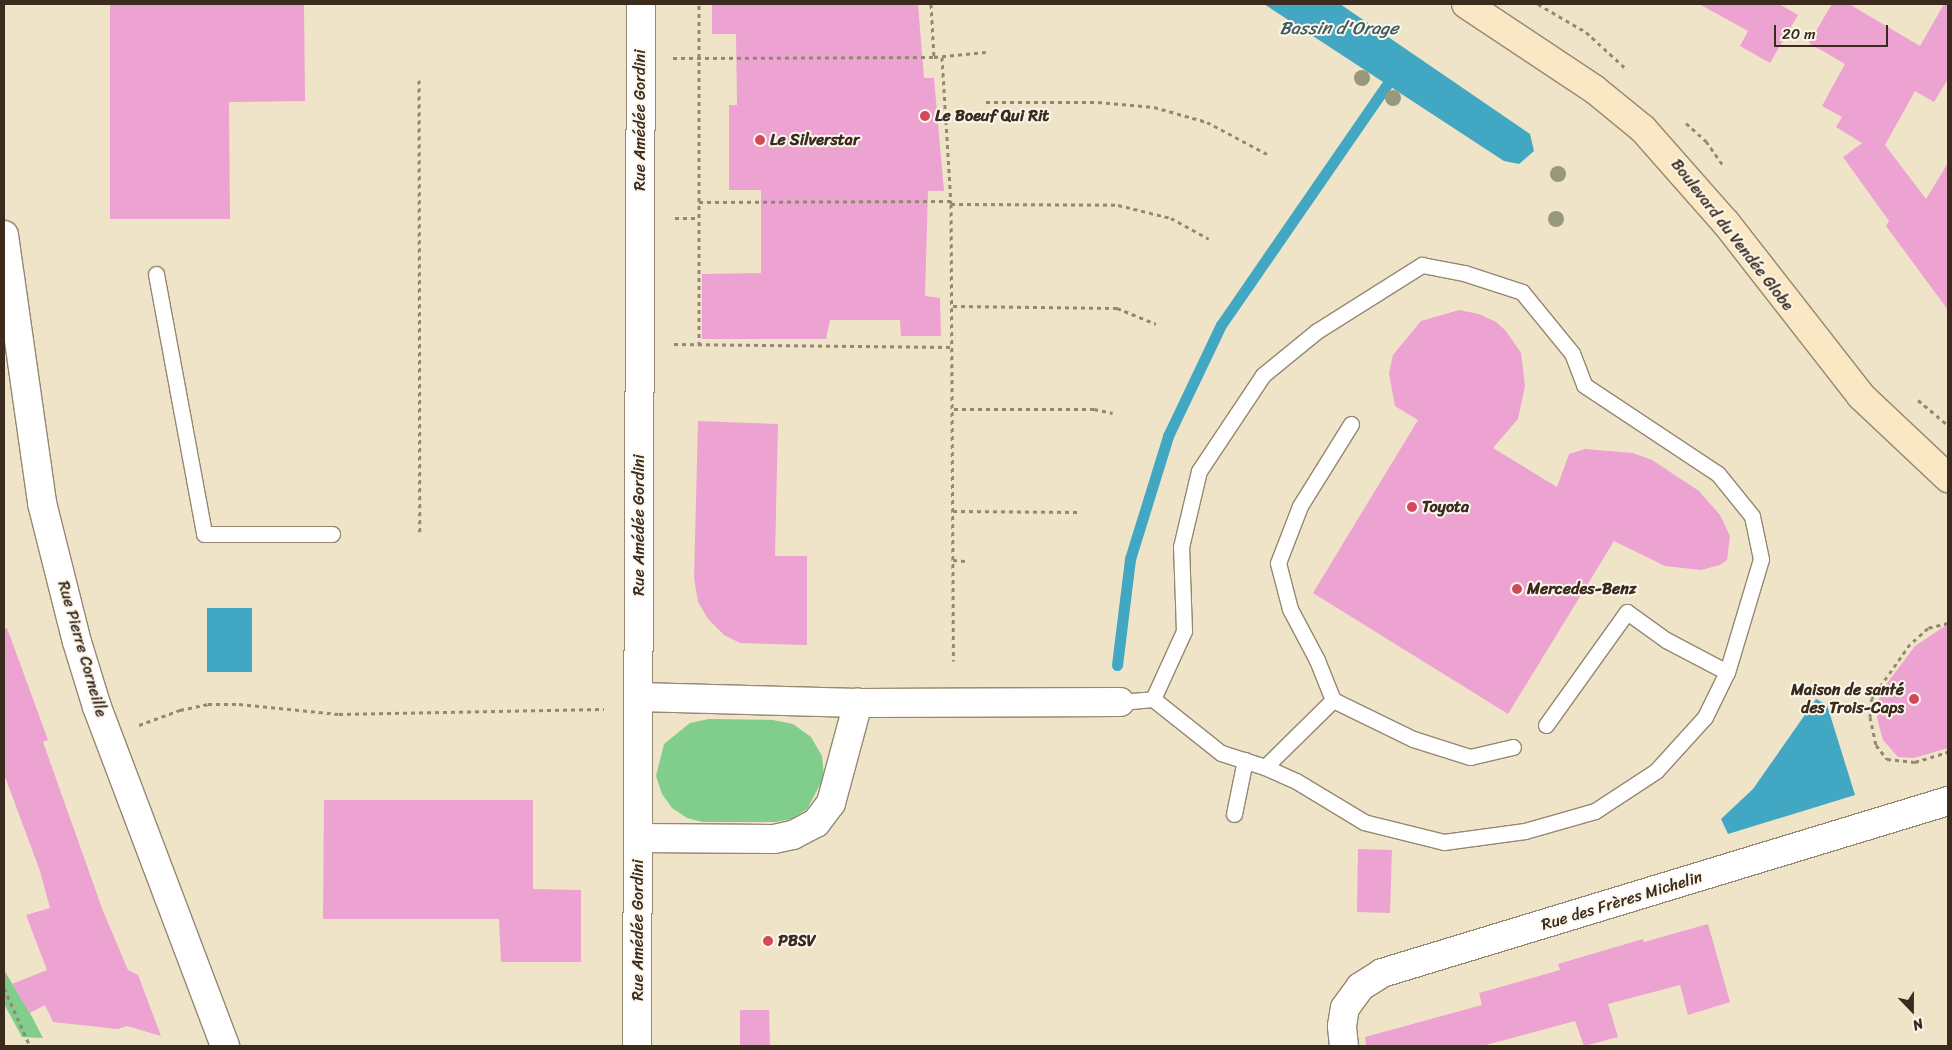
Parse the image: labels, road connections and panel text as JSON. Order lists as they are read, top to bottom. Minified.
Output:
{"streets":{"main road":["Boulevard du Vendée Globe"],"street":["Rue Amédée Gordini","Rue Pierre Corneille","Rue des Frères Michelin"]},"water":["Bassin d'Orage"],"places":["Le Boeuf Qui Rit","Le Silverstar","Toyota","Mercedes-Benz","Maison de santé des Trois-Caps","PBSV"],"scale_bar":"20 m","north":"bottom"}
